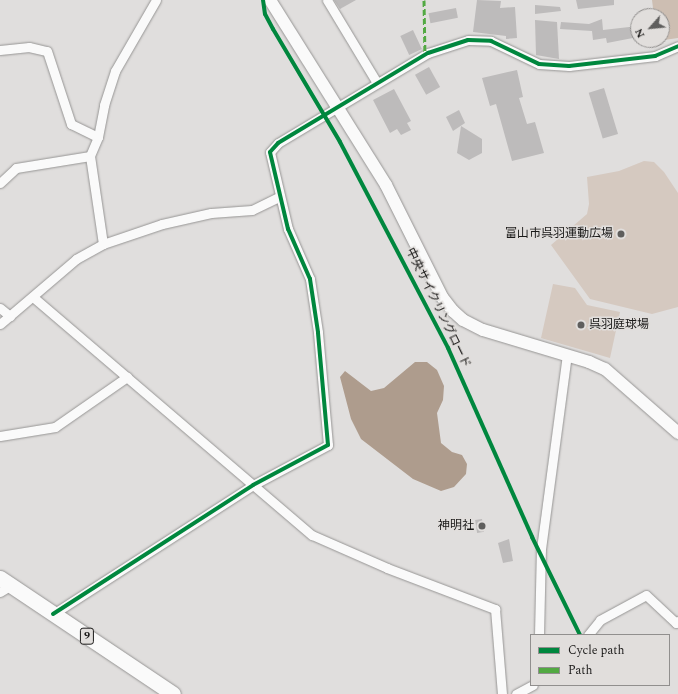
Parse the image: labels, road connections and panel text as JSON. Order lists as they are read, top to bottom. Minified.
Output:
{"streets":{"main road":["9"],"cycle path":["中央サイクリングロード"]},"places":["富山市呉羽運動広場","呉羽庭球場","神明社"],"legend":["Cycle path","Path"],"north":"bottom left"}
